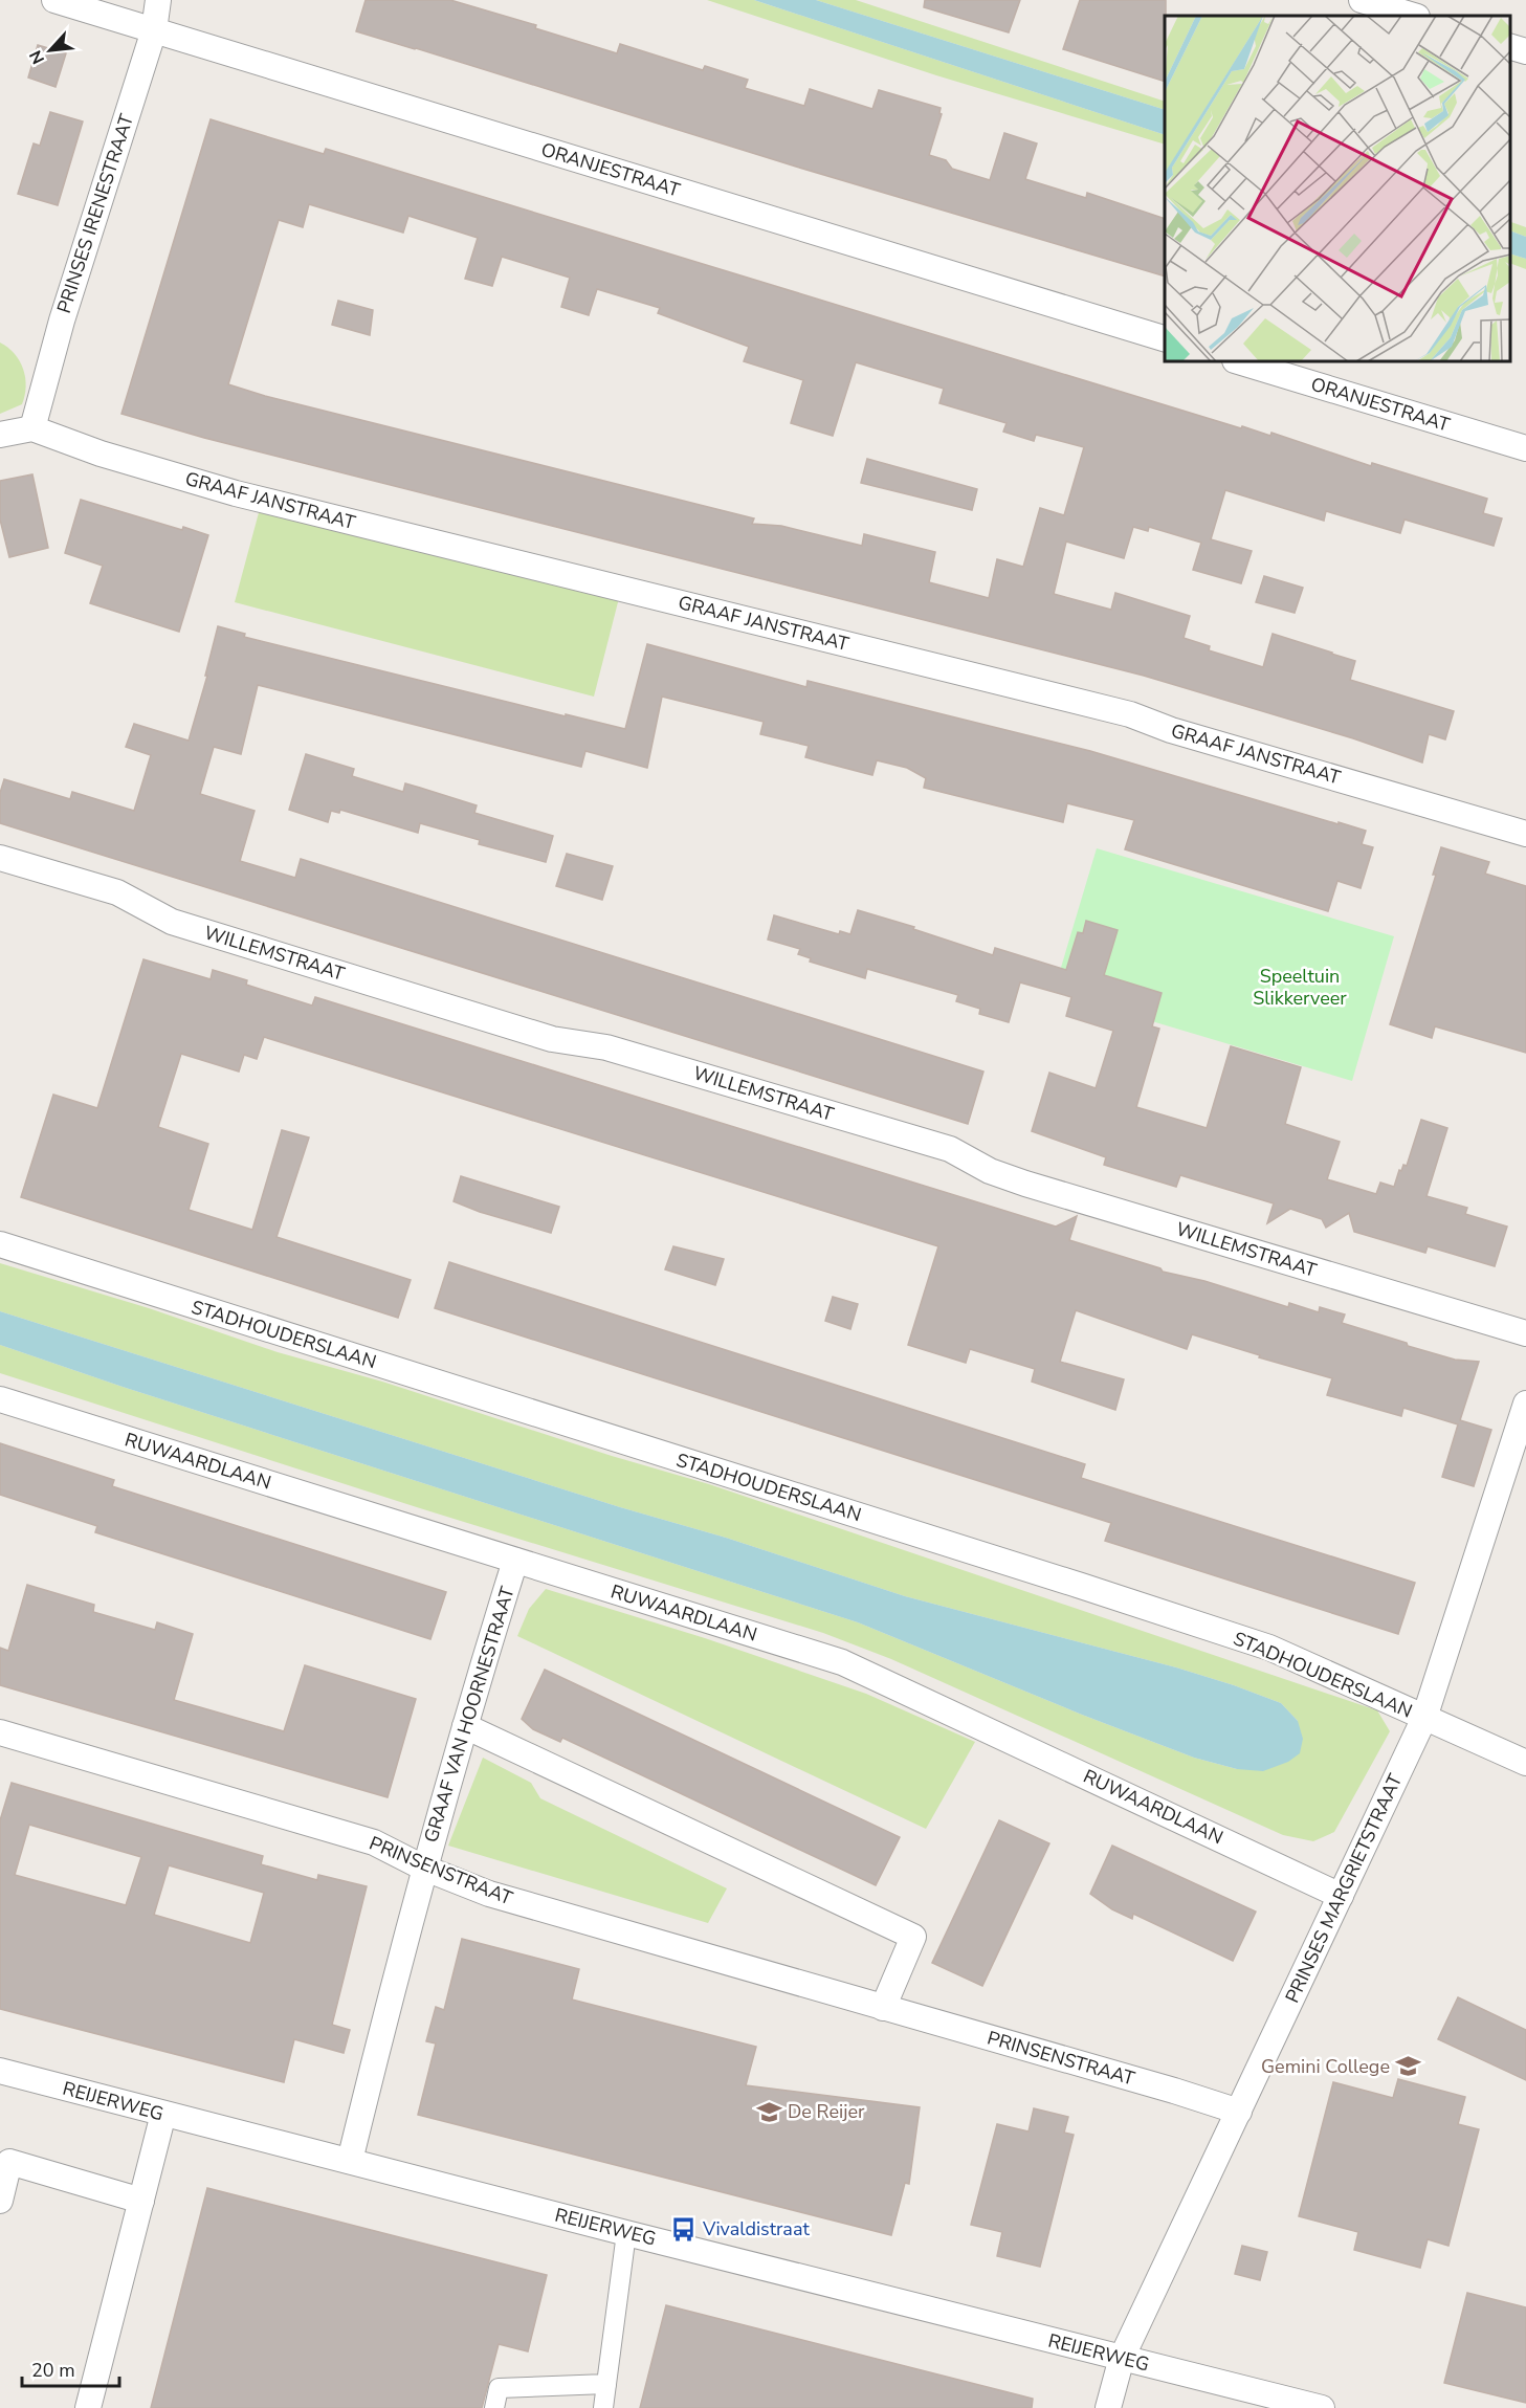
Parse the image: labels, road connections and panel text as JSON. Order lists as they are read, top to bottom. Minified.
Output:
{"streets":{"street":["ORANJESTRAAT","PRINSES IRENESTRAAT","GRAAF JANSTRAAT","WILLEMSTRAAT","STADHOUDERSLAAN","RUWAARDLAAN","GRAAF VAN HOORNESTRAAT","PRINSENSTRAAT","PRINSES MARGRIETSTRAAT","REIJERWEG"]},"crossings":[["ORANJESTRAAT","PRINSES IRENESTRAAT"],["PRINSES IRENESTRAAT","GRAAF JANSTRAAT"],["STADHOUDERSLAAN","PRINSES MARGRIETSTRAAT"],["RUWAARDLAAN","GRAAF VAN HOORNESTRAAT"],["RUWAARDLAAN","PRINSES MARGRIETSTRAAT"],["GRAAF VAN HOORNESTRAAT","PRINSENSTRAAT"],["GRAAF VAN HOORNESTRAAT","REIJERWEG"],["PRINSENSTRAAT","PRINSES MARGRIETSTRAAT"],["PRINSES MARGRIETSTRAAT","REIJERWEG"]],"parks":["Speeltuin Slikkerveer"],"places":{"school or university":["Gemini College","De Reijer"],"bus stop":["Vivaldistraat"]},"scale_bar":"20 m","north":"bottom left"}
